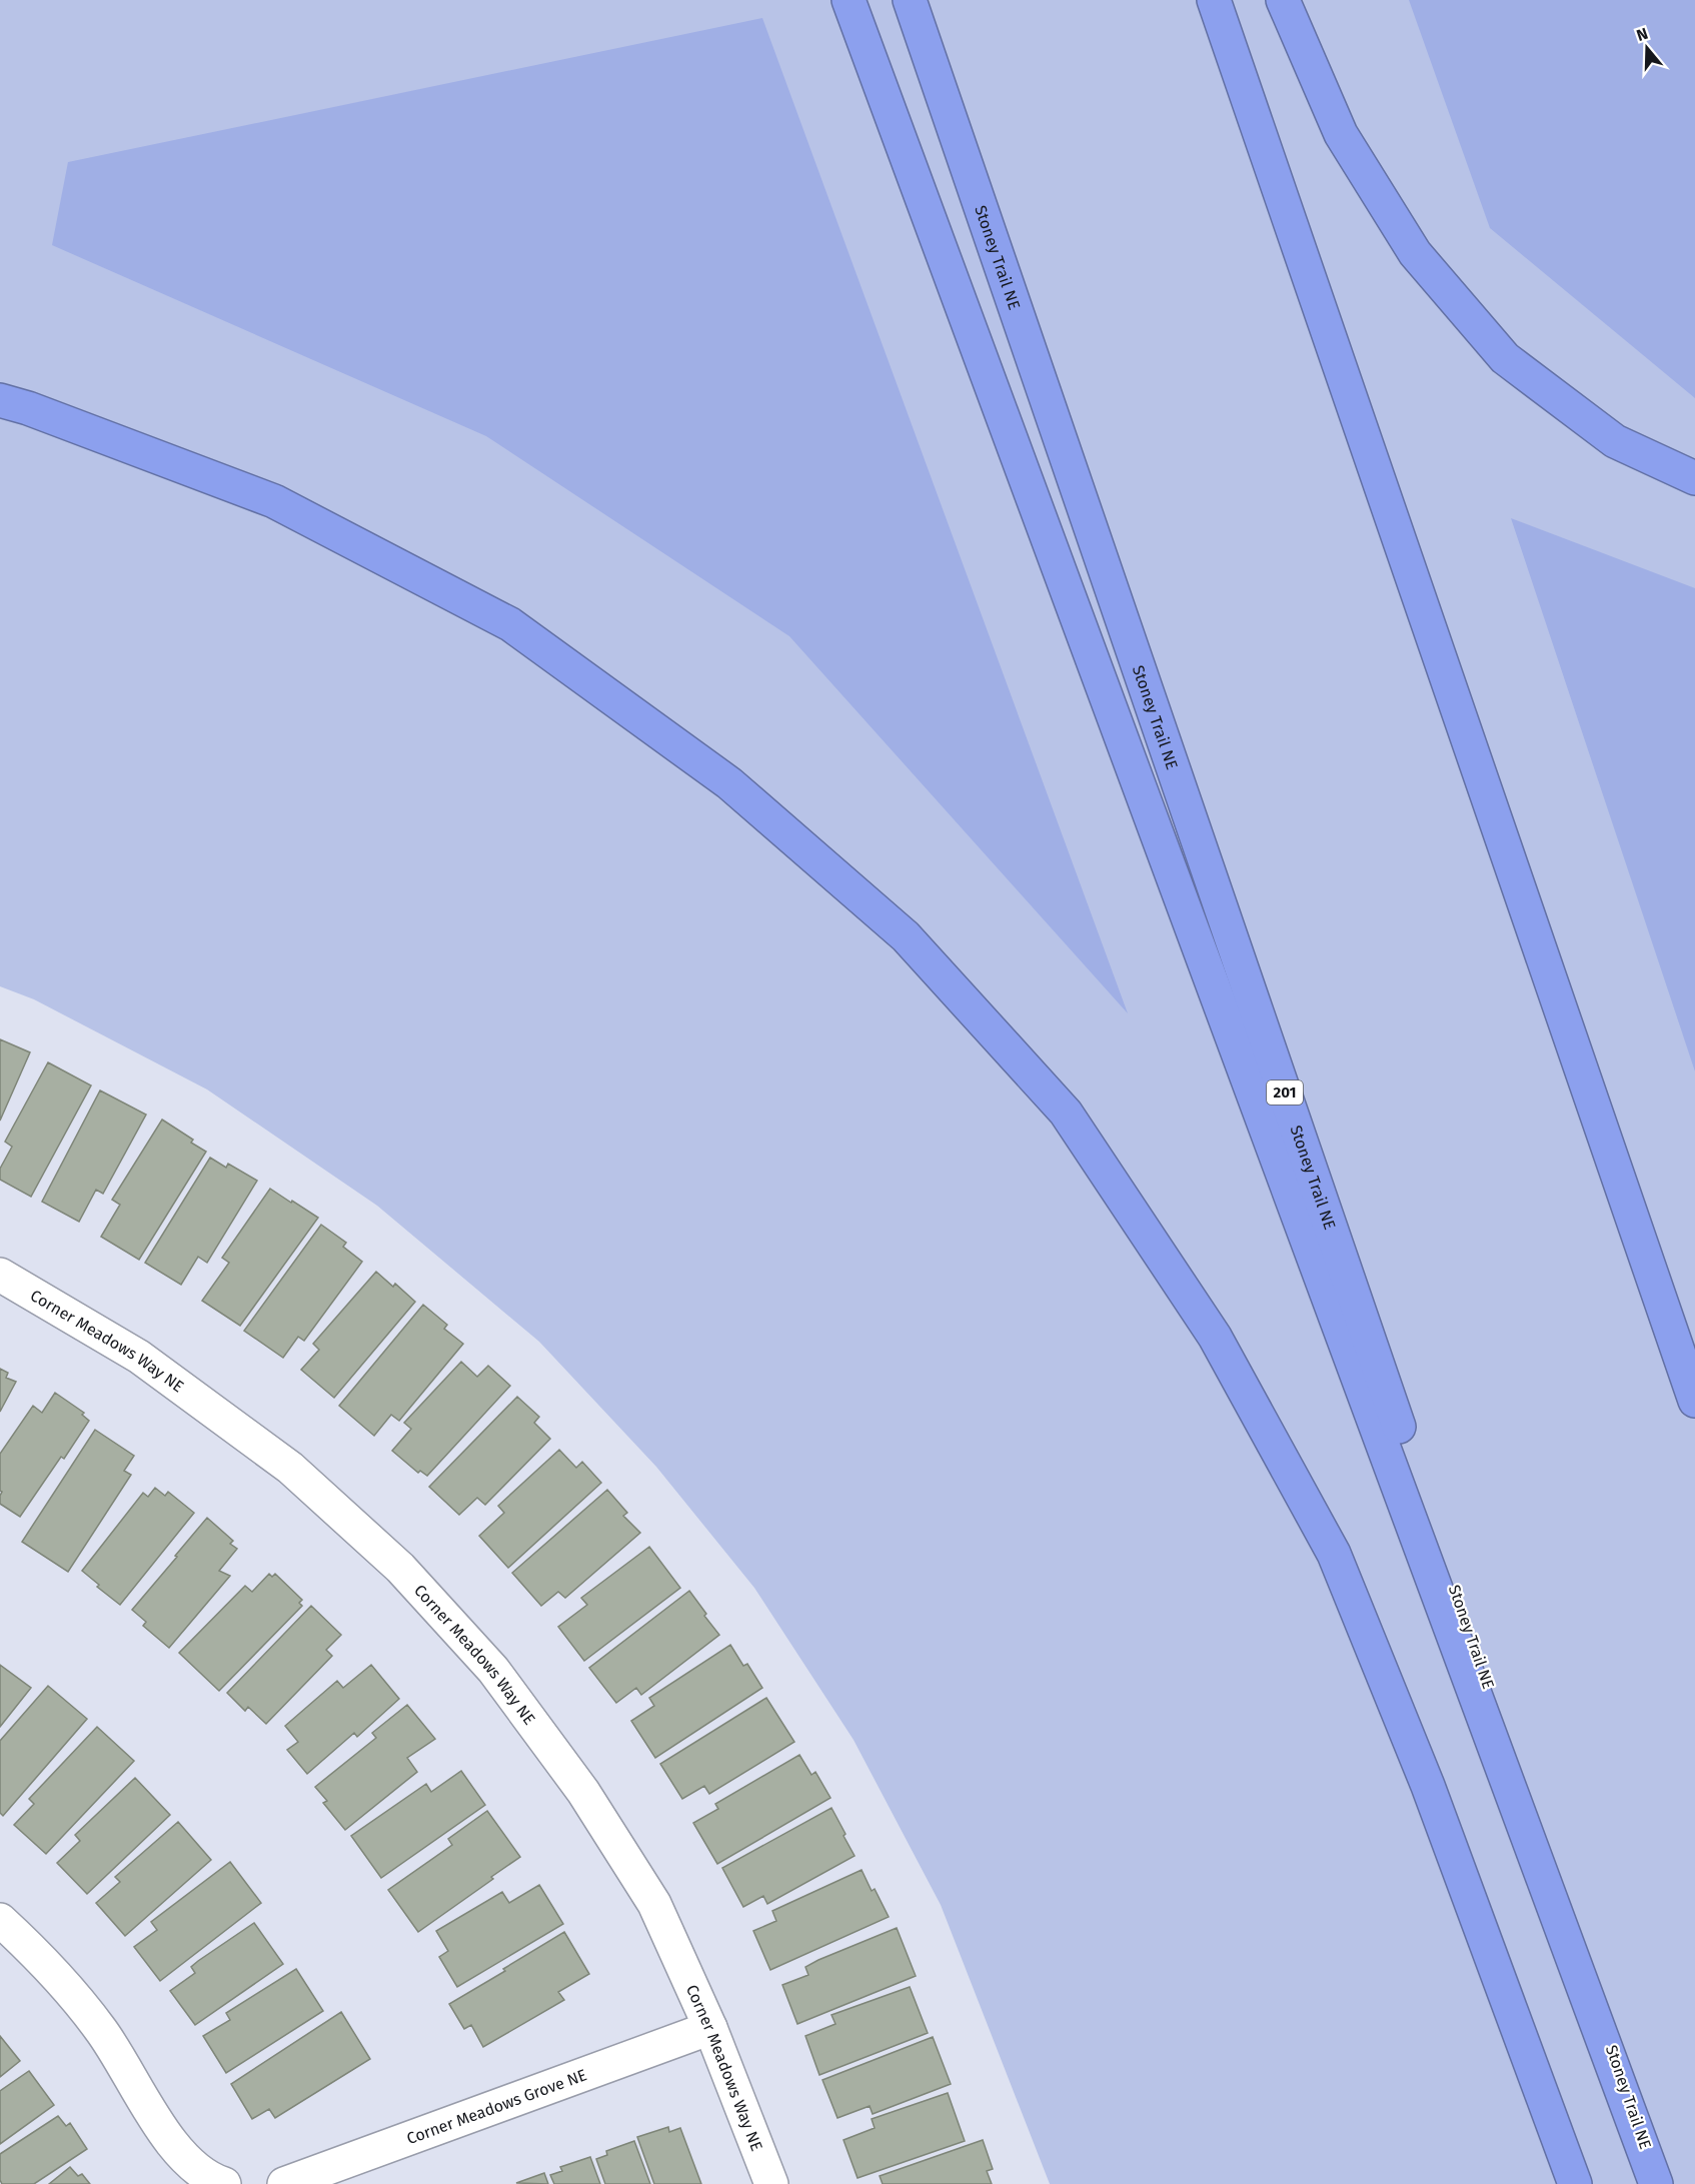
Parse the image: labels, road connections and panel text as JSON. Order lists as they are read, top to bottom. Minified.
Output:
{"streets":{"highway":["Stoney Trail NE","201"],"street":["Corner Meadows Way NE","Corner Meadows Grove NE"]},"crossings":[["Corner Meadows Way NE","Corner Meadows Grove NE"]],"north":"top"}
